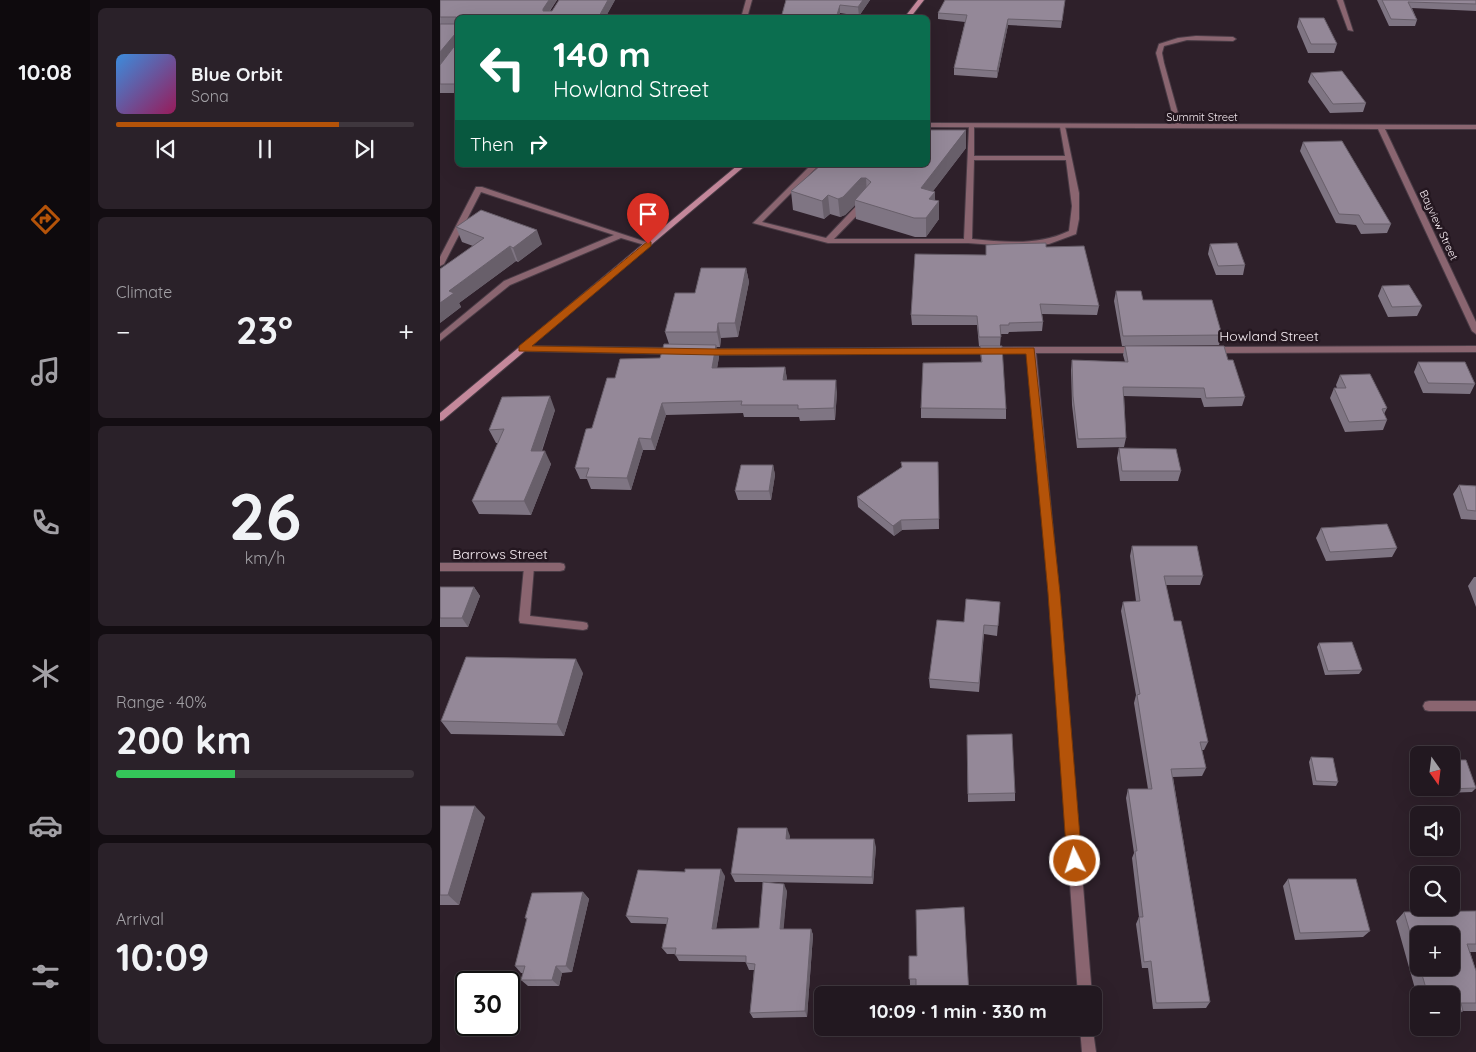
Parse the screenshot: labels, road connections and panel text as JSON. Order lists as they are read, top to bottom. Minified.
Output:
{"streets":{"street":["Summit Street","Bayview Street","Howland Street","Barrows Street"]},"crossings":[["Summit Street","Bayview Street"]],"north":"bottom","page":{"tabs":"10:08","turn":["140 m","Howland Street"],"song":["Blue Orbit","Sona"],"then":"Then","tile":["Climate",["26","km/h"],["Range · 40%","200 km"],["Arrival","10:09"]],"heat":["−","23°","+"],"map_buttons":["+","−"],"limit":"30","trip":"10:09 · 1 min · 330 m"}}
